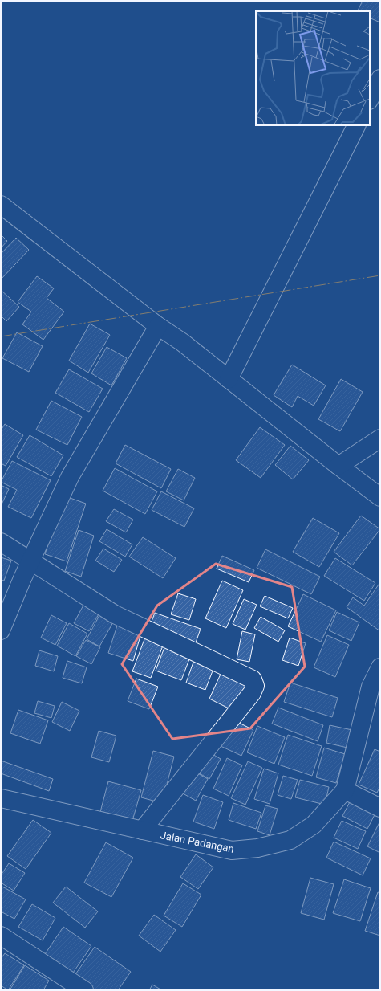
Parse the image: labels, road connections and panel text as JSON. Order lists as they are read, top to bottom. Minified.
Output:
{"streets":{"street":["Jalan Padangan"]}}
